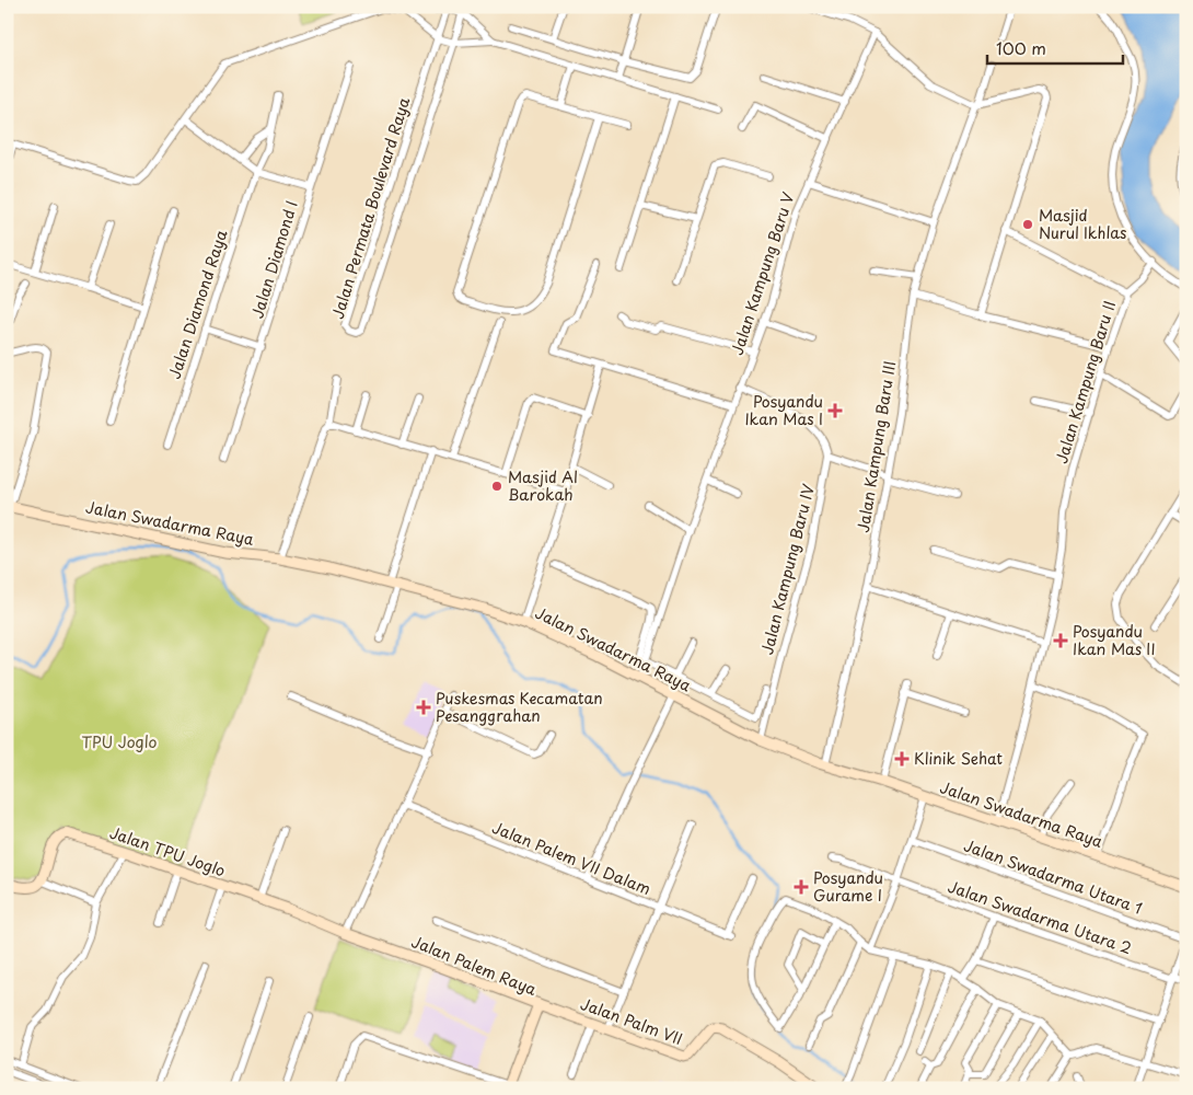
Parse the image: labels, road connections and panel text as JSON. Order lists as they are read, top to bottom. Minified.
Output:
{"streets":{"main road":["Jalan Swadarma Raya","Jalan TPU Joglo","Jalan Palem Raya","Jalan Palm VII"],"street":["Jalan Permata Boulevard Raya","Jalan Diamond I","Jalan Kampung Baru V","Jalan Diamond Raya","Jalan Kampung Baru II","Jalan Kampung Baru III","Jalan Kampung Baru IV","Jalan Palem VII Dalam","Jalan Swadarma Utara 1","Jalan Swadarma Utara 2"]},"crossings":[["Jalan Kampung Baru V","Jalan Swadarma Raya"],["Jalan Kampung Baru II","Jalan Swadarma Raya"],["Jalan Kampung Baru III","Jalan Swadarma Raya"],["Jalan Swadarma Raya","Jalan Kampung Baru IV"],["Jalan TPU Joglo","Jalan Palem Raya"],["Jalan Palem Raya","Jalan Palm VII"]],"parks":["TPU Joglo"],"places":{"other":["Masjid Nurul Ikhlas","Masjid Al Barokah"],"health":["Posyandu Ikan Mas I","Posyandu Ikan Mas II","Puskesmas Kecamatan Pesanggrahan","Klinik Sehat","Posyandu Gurame I"]},"scale_bar":"100 m"}
